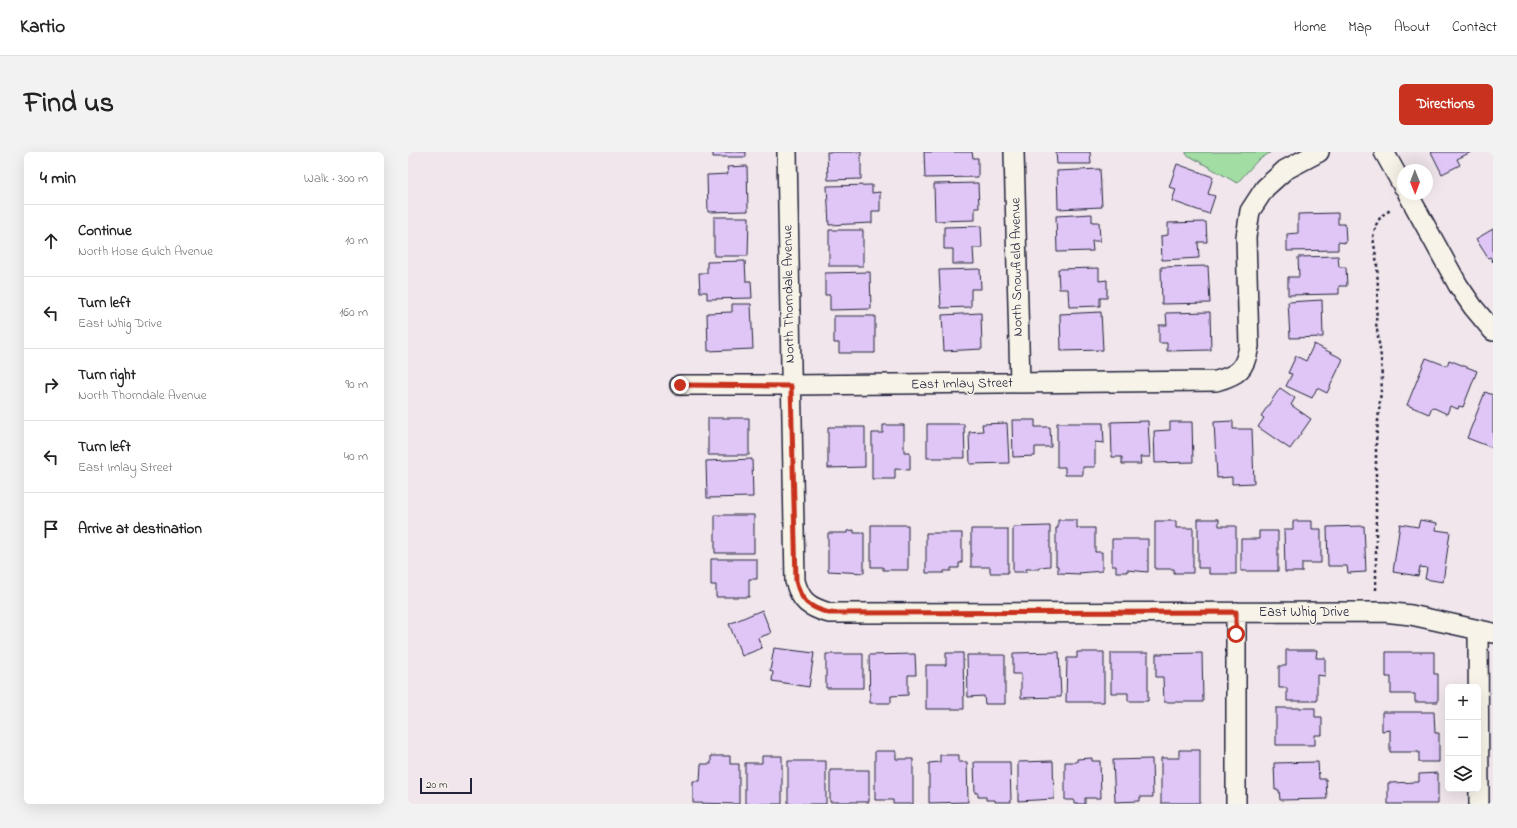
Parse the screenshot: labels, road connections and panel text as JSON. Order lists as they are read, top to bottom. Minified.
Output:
{"streets":{"street":["North Snowfield Avenue","North Thorndale Avenue","East Imlay Street","East Whig Drive"]},"crossings":[["North Snowfield Avenue","East Imlay Street"],["North Thorndale Avenue","East Imlay Street"],["North Thorndale Avenue","East Whig Drive"]],"scale_bar":"20 m","north":"bottom","page":{"header":"Kartio","nav":["Home","Map","About","Contact"],"title":"Find us","buttons":"Directions","heading":["4 min","Walk · 300 m"],"list":[["Continue","North Hose Gulch Avenue","10 m"],["Turn left","East Whig Drive","160 m"],["Turn right","North Thorndale Avenue","90 m"],["Turn left","East Imlay Street","40 m"],"Arrive at destination"],"map_buttons":["+","−"],"scale":"20 m"}}
